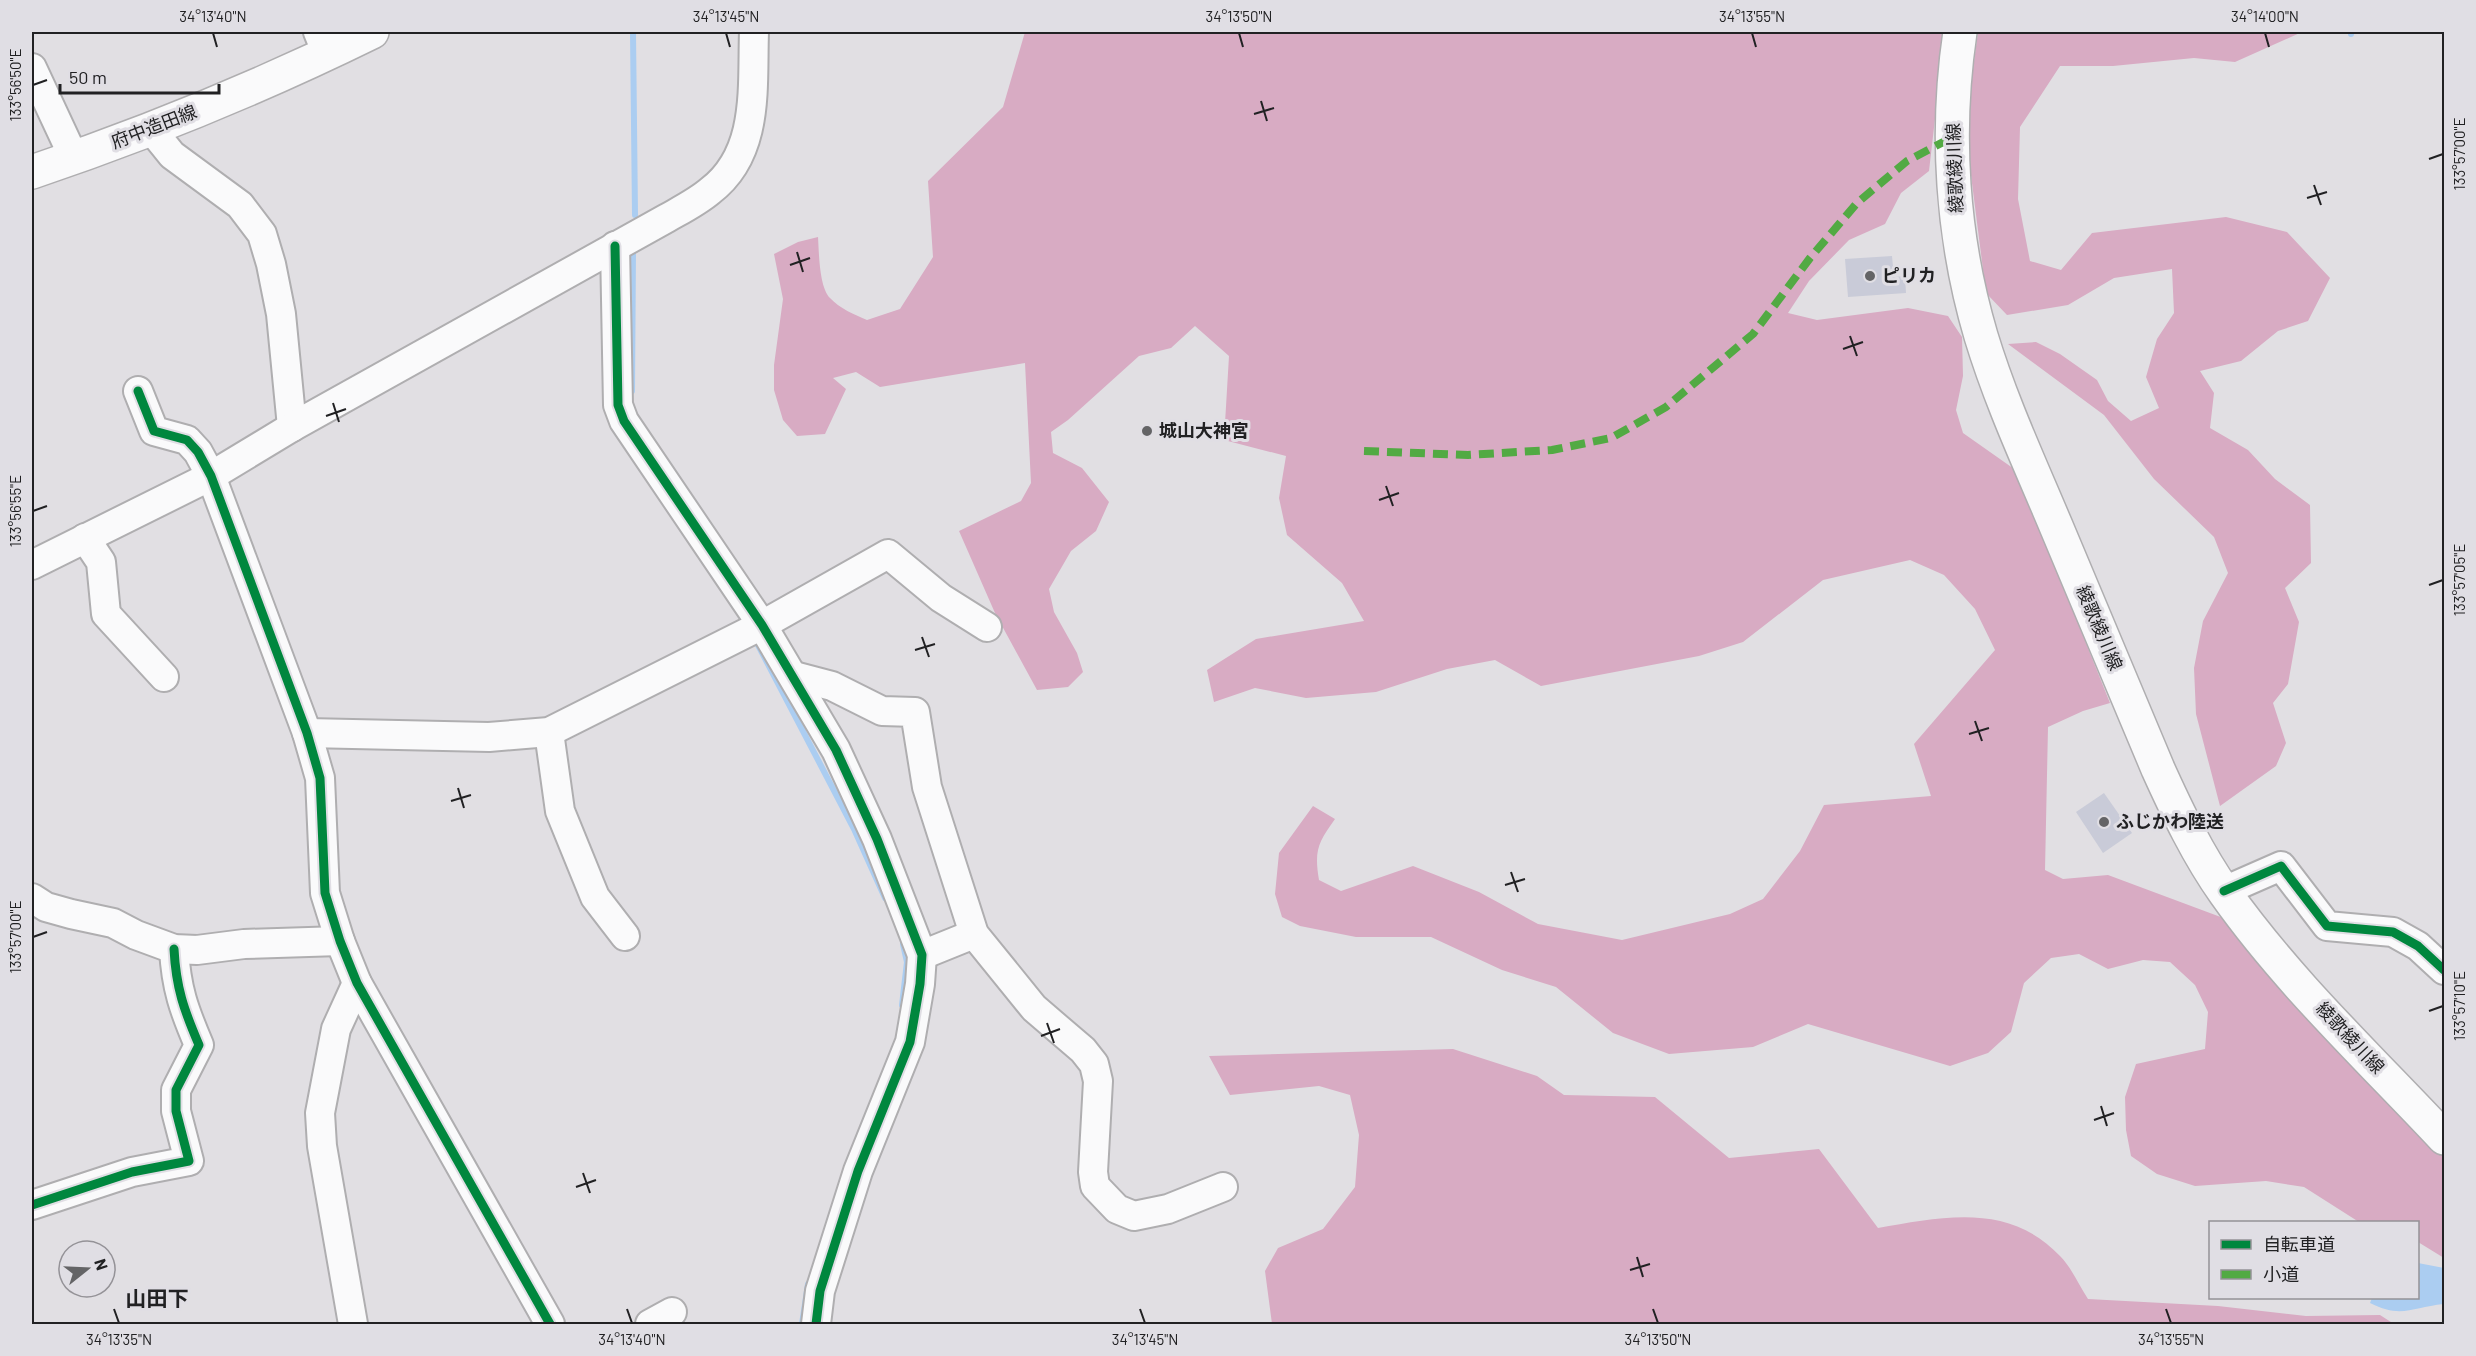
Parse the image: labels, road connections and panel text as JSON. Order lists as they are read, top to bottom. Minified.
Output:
{"streets":{"main road":["府中造田線","綾歌綾川線"]},"districts":["山田下"],"places":["ピリカ","城山大神宮","ふじかわ陸送"],"legend":["自転車道","小道"],"scale_bar":"50 m","north":"right","coordinates":["34°13'40\"N","34°13'45\"N","34°13'50\"N","34°13'55\"N","34°14'00\"N","133°56'50\"E","133°57'00\"E","133°56'55\"E","133°57'05\"E","133°57'10\"E","34°13'35\"N"]}
